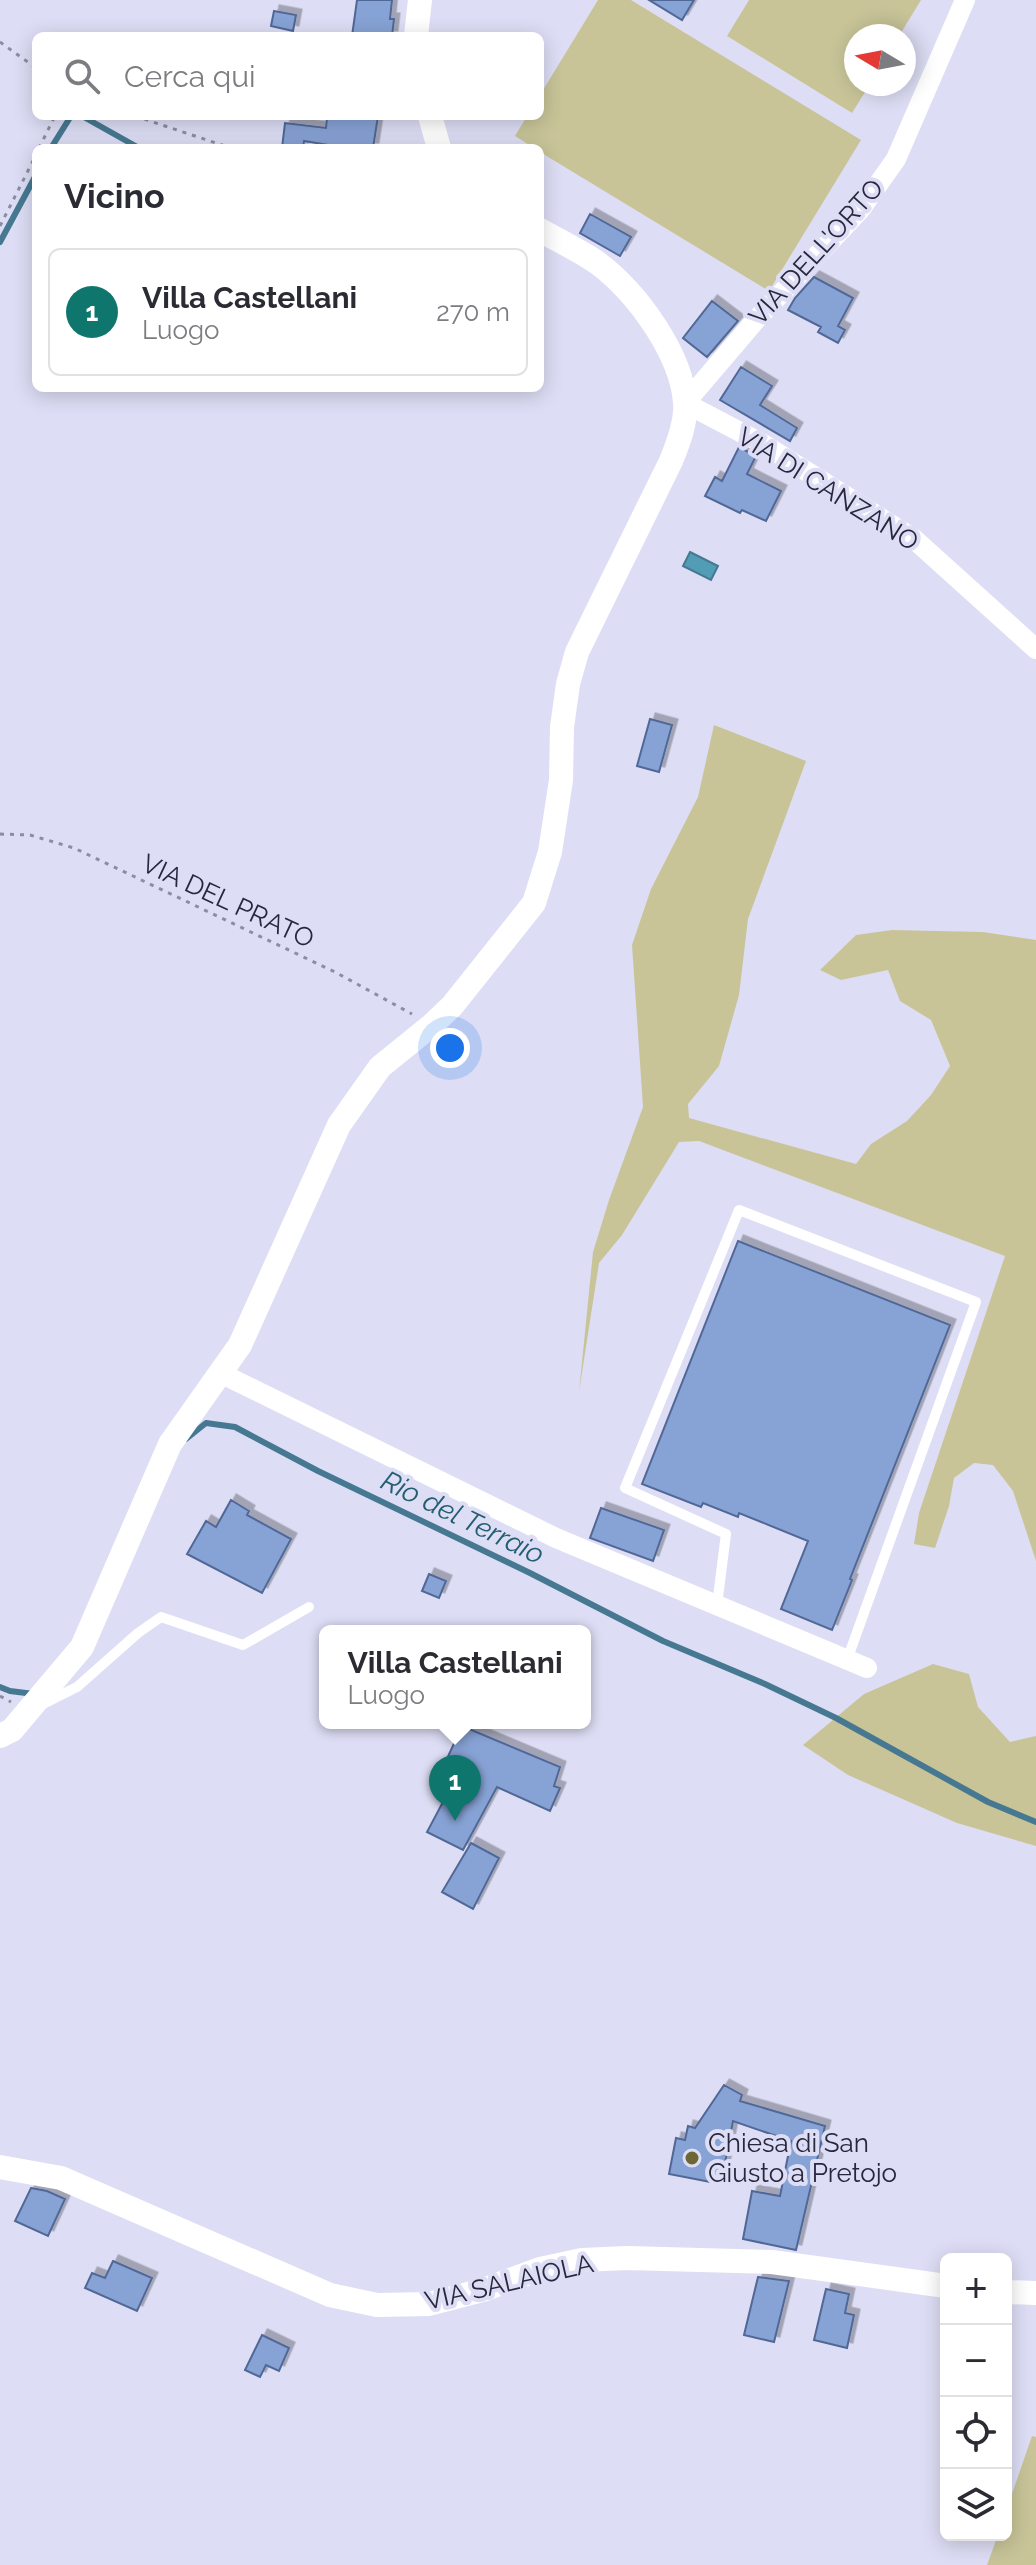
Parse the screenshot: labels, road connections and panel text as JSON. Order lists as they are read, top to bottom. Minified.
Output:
{"streets":{"street":["VIA DELL'ORTO","VIA DI CANZANO","VIA SALAIOLA"],"path":["VIA DEL PRATO"]},"crossings":[["VIA DELL'ORTO","VIA DI CANZANO"]],"water":["Rio del Terraio"],"places":["Chiesa di San Giusto a Pretojo"],"north":"left","page":{"search":"Cerca qui","heading":"Vicino","list":[{"mark":"1","name":"Villa Castellani","note":"Luogo","value":"270 m"}],"popup":["Villa Castellani","Luogo"],"pins":"1","map_buttons":["+","−"]}}
